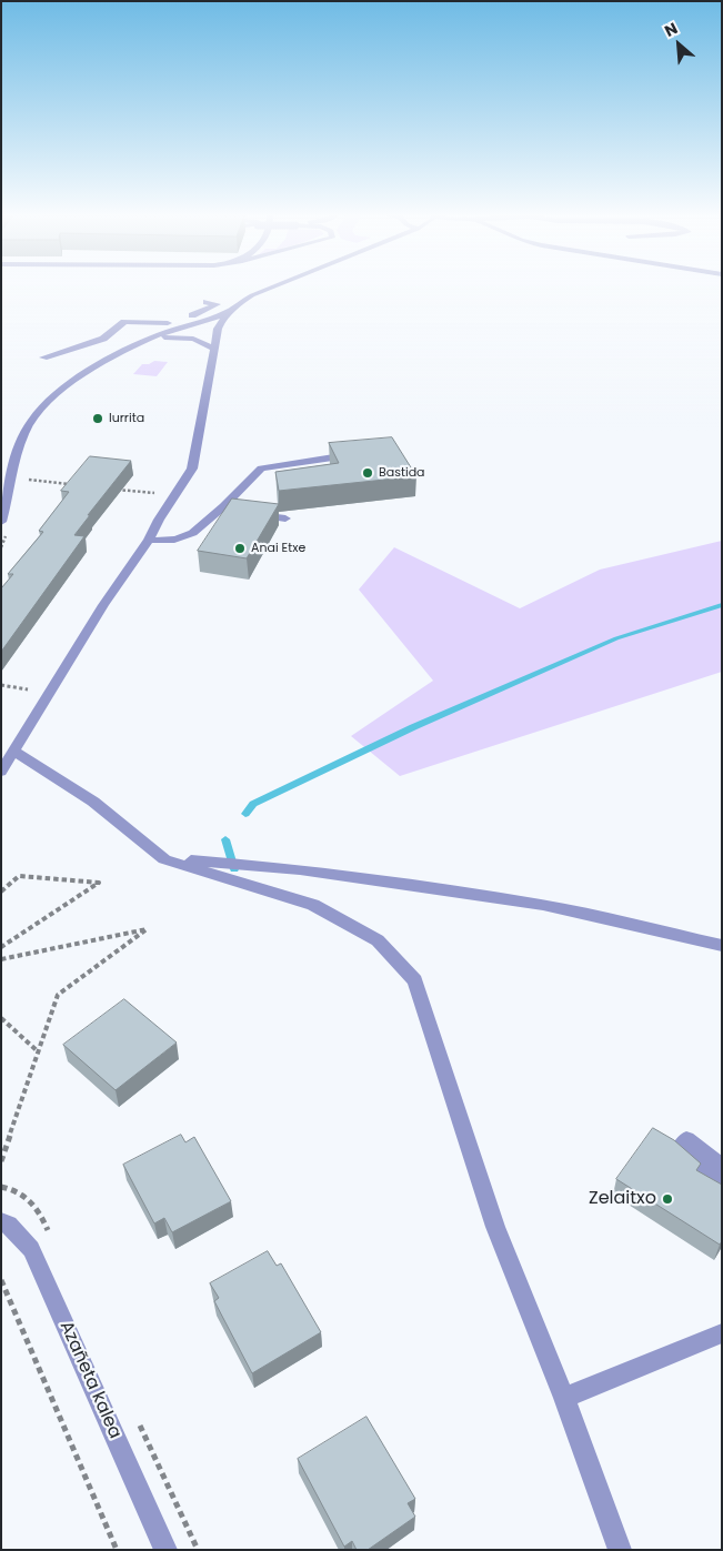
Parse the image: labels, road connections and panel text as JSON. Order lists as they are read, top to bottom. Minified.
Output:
{"streets":{"street":["Azañeta kalea"]},"places":["Iurrita","Bastida","Anai Etxe","Zelaitxo"],"north":"top left"}
